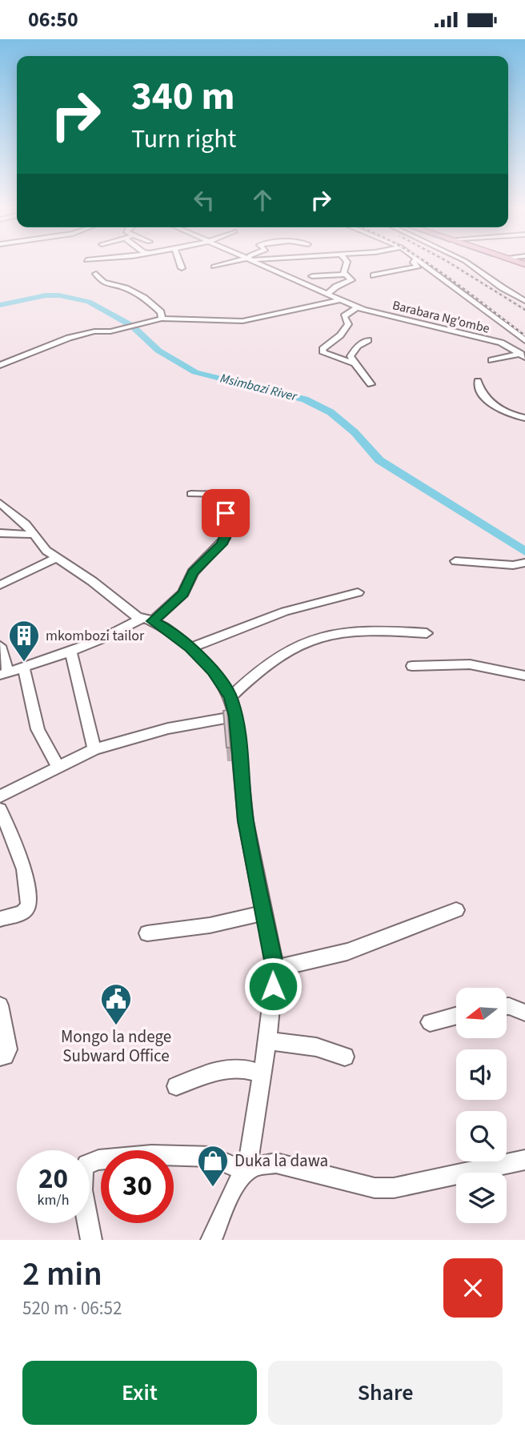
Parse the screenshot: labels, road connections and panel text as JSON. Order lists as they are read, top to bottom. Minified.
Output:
{"streets":{"street":["Barabara Ng'ombe"]},"water":["Msimbazi River"],"places":{"building":["mkombozi tailor"],"public building":["Mongo la ndege Subward Office"],"shop":["Duka la dawa"]},"north":"left","page":{"status":"06:50","turn":["340 m","Turn right"],"speed":"20 km/h","limit":"30","heading":["2 min","520 m · 06:52"],"buttons":["Exit","Share"]}}
